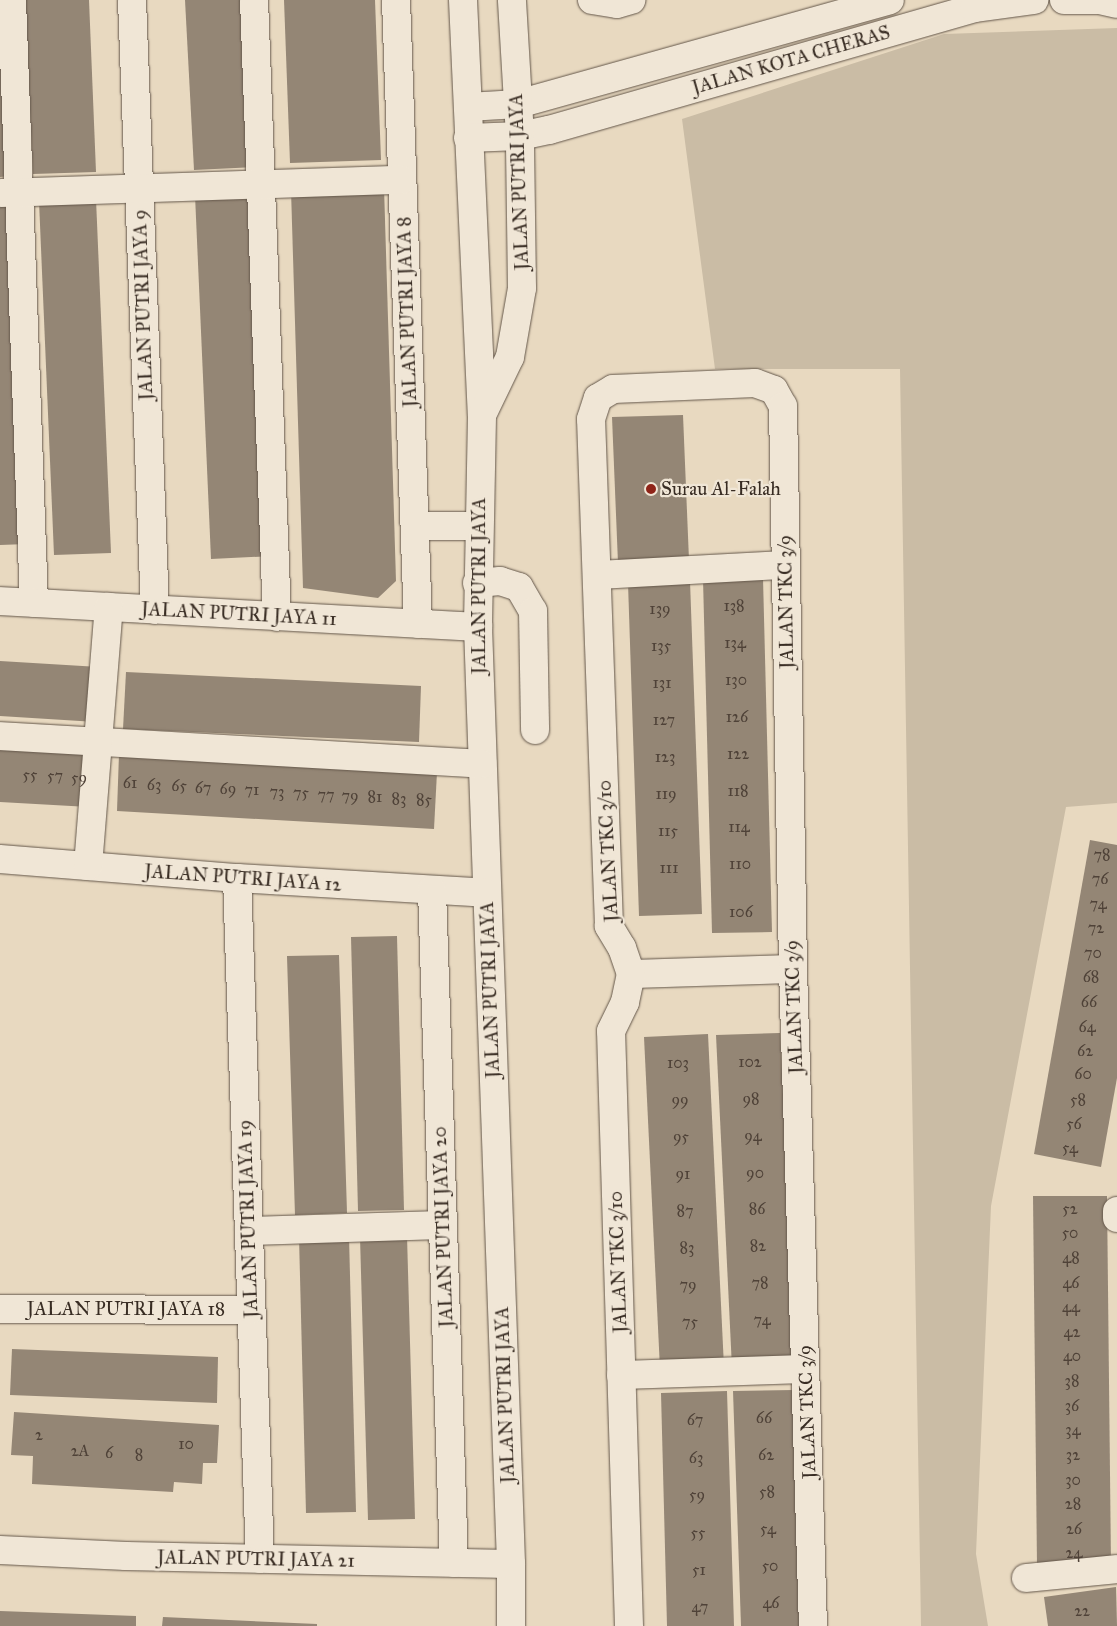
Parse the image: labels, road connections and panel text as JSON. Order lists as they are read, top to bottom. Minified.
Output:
{"streets":{"street":["JALAN KOTA CHERAS","JALAN PUTRI JAYA","JALAN PUTRI JAYA 9","JALAN PUTRI JAYA 8","JALAN TKC 3/9","JALAN PUTRI JAYA 11","JALAN TKC 3/10","JALAN PUTRI JAYA 12","JALAN PUTRI JAYA 19","JALAN PUTRI JAYA 20","JALAN PUTRI JAYA 18","JALAN PUTRI JAYA 21"]},"crossings":[["JALAN KOTA CHERAS","JALAN PUTRI JAYA"],["JALAN PUTRI JAYA","JALAN PUTRI JAYA 11"],["JALAN PUTRI JAYA","JALAN PUTRI JAYA 12"],["JALAN PUTRI JAYA","JALAN PUTRI JAYA 21"],["JALAN PUTRI JAYA 9","JALAN PUTRI JAYA 11"],["JALAN PUTRI JAYA 8","JALAN PUTRI JAYA 11"],["JALAN TKC 3/9","JALAN TKC 3/10"],["JALAN PUTRI JAYA 12","JALAN PUTRI JAYA 19"],["JALAN PUTRI JAYA 12","JALAN PUTRI JAYA 20"],["JALAN PUTRI JAYA 19","JALAN PUTRI JAYA 18"],["JALAN PUTRI JAYA 19","JALAN PUTRI JAYA 21"],["JALAN PUTRI JAYA 20","JALAN PUTRI JAYA 21"]],"places":["Surau Al-Falah"],"house_numbers":["138","139","134","135","130","131","126","127","122","123","55","57","59","61","63","65","67","69","71","118","73","75","119","77","79","81","83","85","114","115","78","110","111","76","74","106","72","70","68","66","64","62","102","103","60","98","99","58","56","94","95","54","90","91","86","52","87","50","82","83","48","78","46","79","44","74","75","42","40","38","36","66","67","34","2","10","2A","6","8","62","32","63","30","58","59","28","54","26","55","24","50","51","46","47","22"]}
